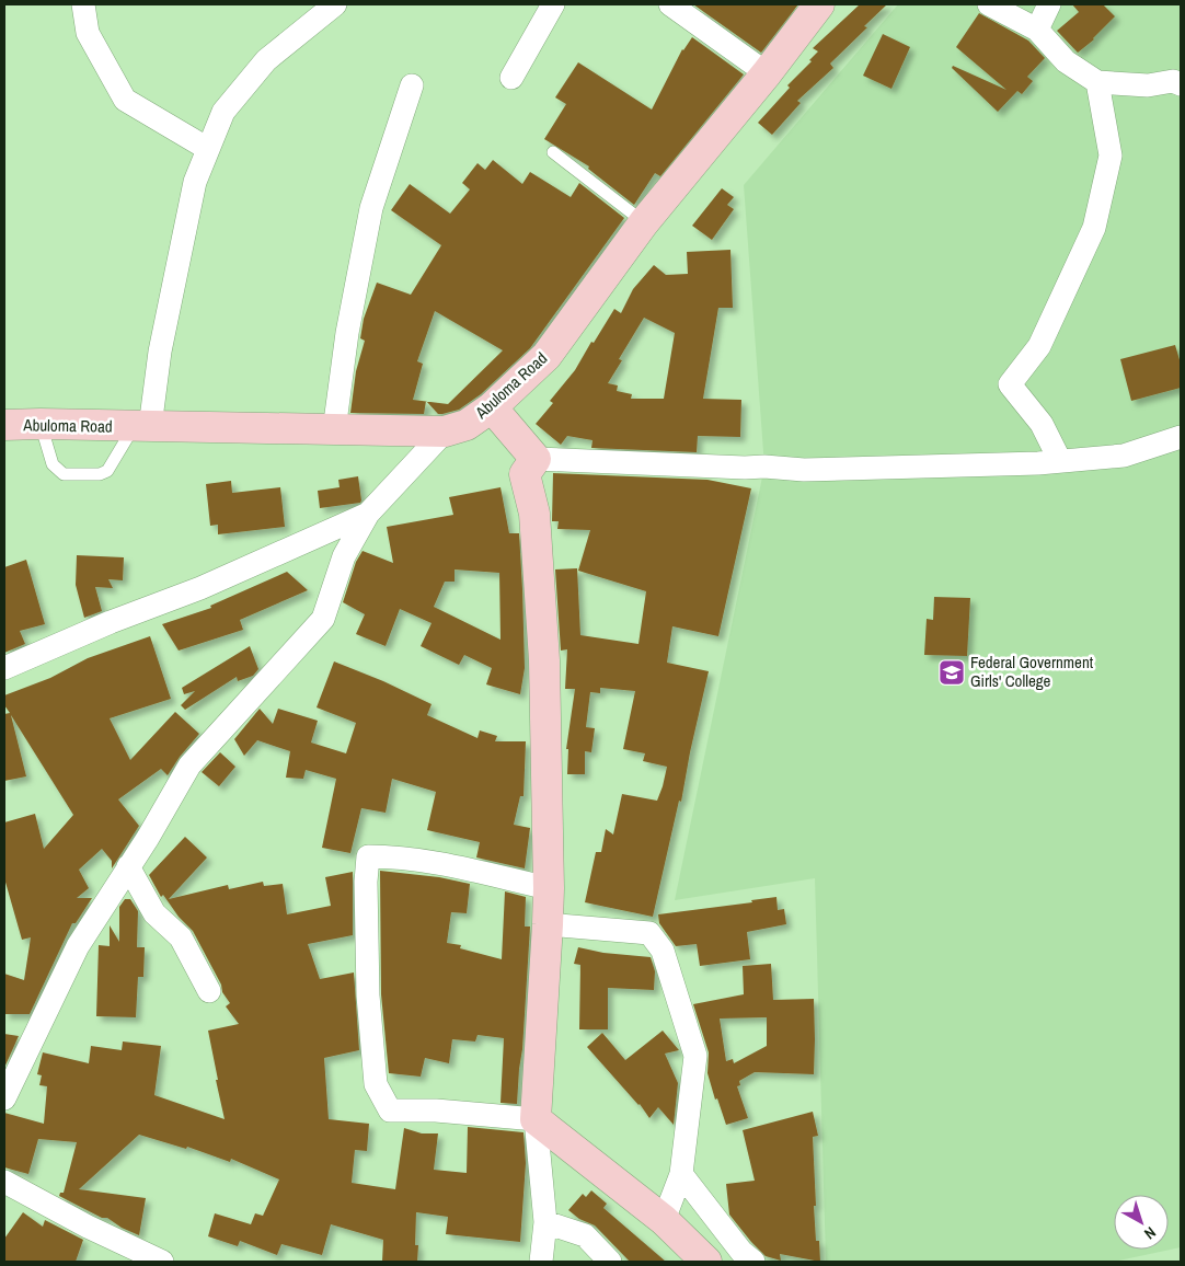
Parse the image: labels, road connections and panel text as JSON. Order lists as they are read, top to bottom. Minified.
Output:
{"streets":{"street":["Abuloma Road"]},"places":{"school or university":["Federal Government Girls' College"]},"north":"bottom right"}
